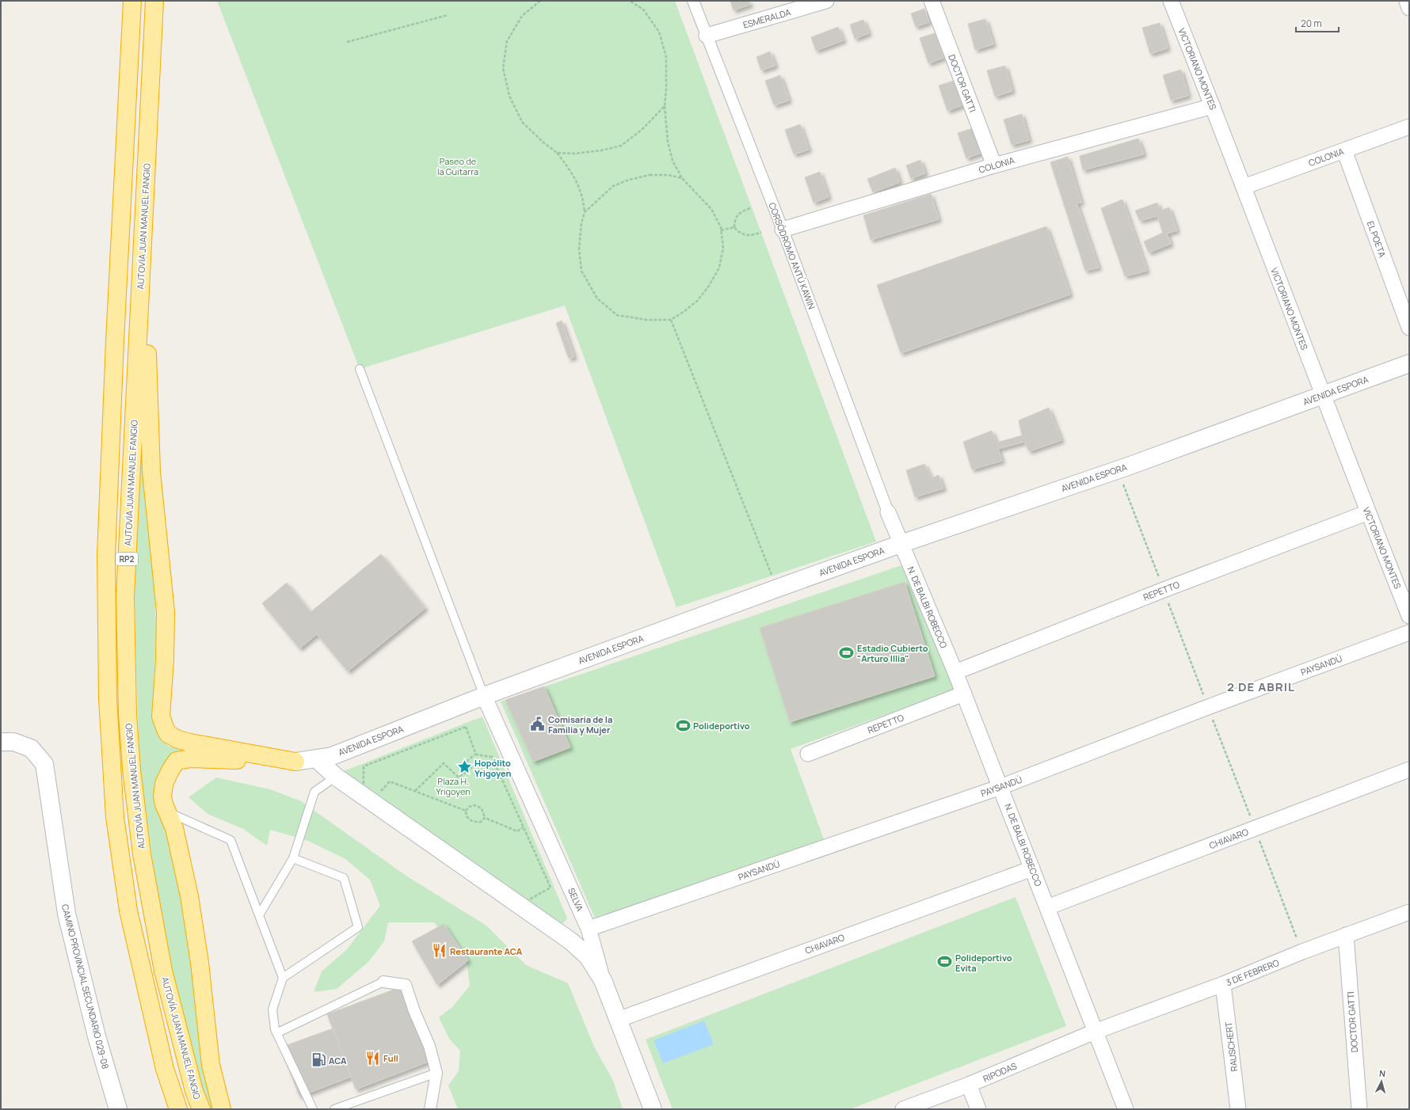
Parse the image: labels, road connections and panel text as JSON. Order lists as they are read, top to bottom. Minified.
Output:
{"streets":{"highway":["AUTOVÍA JUAN MANUEL FANGIO","RP2"],"main road":["AVENIDA ESPORA","SELVA","CAMINO PROVINCIAL SECUNDARIO 029-08"],"street":["ESMERALDA","VICTORIANO MONTES","DOCTOR GATTI","COLONIA","EL POETA","CORSÓDROMO ANTÚ KAWIN","REPETTO","N. DE BALBI ROBECCO","PAYSANDÚ","CHIAVARO","3 DE FEBRERO","RAUSCHERT","RIPODAS"]},"crossings":[["ESMERALDA","CORSÓDROMO ANTÚ KAWIN"],["VICTORIANO MONTES","COLONIA"],["VICTORIANO MONTES","AVENIDA ESPORA"],["VICTORIANO MONTES","REPETTO"],["DOCTOR GATTI","COLONIA"],["DOCTOR GATTI","3 DE FEBRERO"],["COLONIA","EL POETA"],["COLONIA","CORSÓDROMO ANTÚ KAWIN"],["CORSÓDROMO ANTÚ KAWIN","N. DE BALBI ROBECCO"],["AVENIDA ESPORA","N. DE BALBI ROBECCO"],["AVENIDA ESPORA","SELVA"],["REPETTO","N. DE BALBI ROBECCO"],["N. DE BALBI ROBECCO","PAYSANDÚ"],["N. DE BALBI ROBECCO","CHIAVARO"],["N. DE BALBI ROBECCO","3 DE FEBRERO"],["N. DE BALBI ROBECCO","RIPODAS"],["PAYSANDÚ","SELVA"],["CHIAVARO","SELVA"],["3 DE FEBRERO","RAUSCHERT"],["3 DE FEBRERO","RIPODAS"]],"districts":["2 DE ABRIL"],"parks":["Paseo de la Guitarra","Plaza H. Yrigoyen"],"places":{"sports":["Estadio Cubierto \"Arturo Illia\"","Polideportivo","Polideportivo Evita"],"public building":["Comisaria de la Familia y Mujer"],"place":["Hopólito Yrigoyen"],"restaurant":["Restaurante ACA","Full"],"fuel station":["ACA"]},"scale_bar":"20 m","north":"top"}
